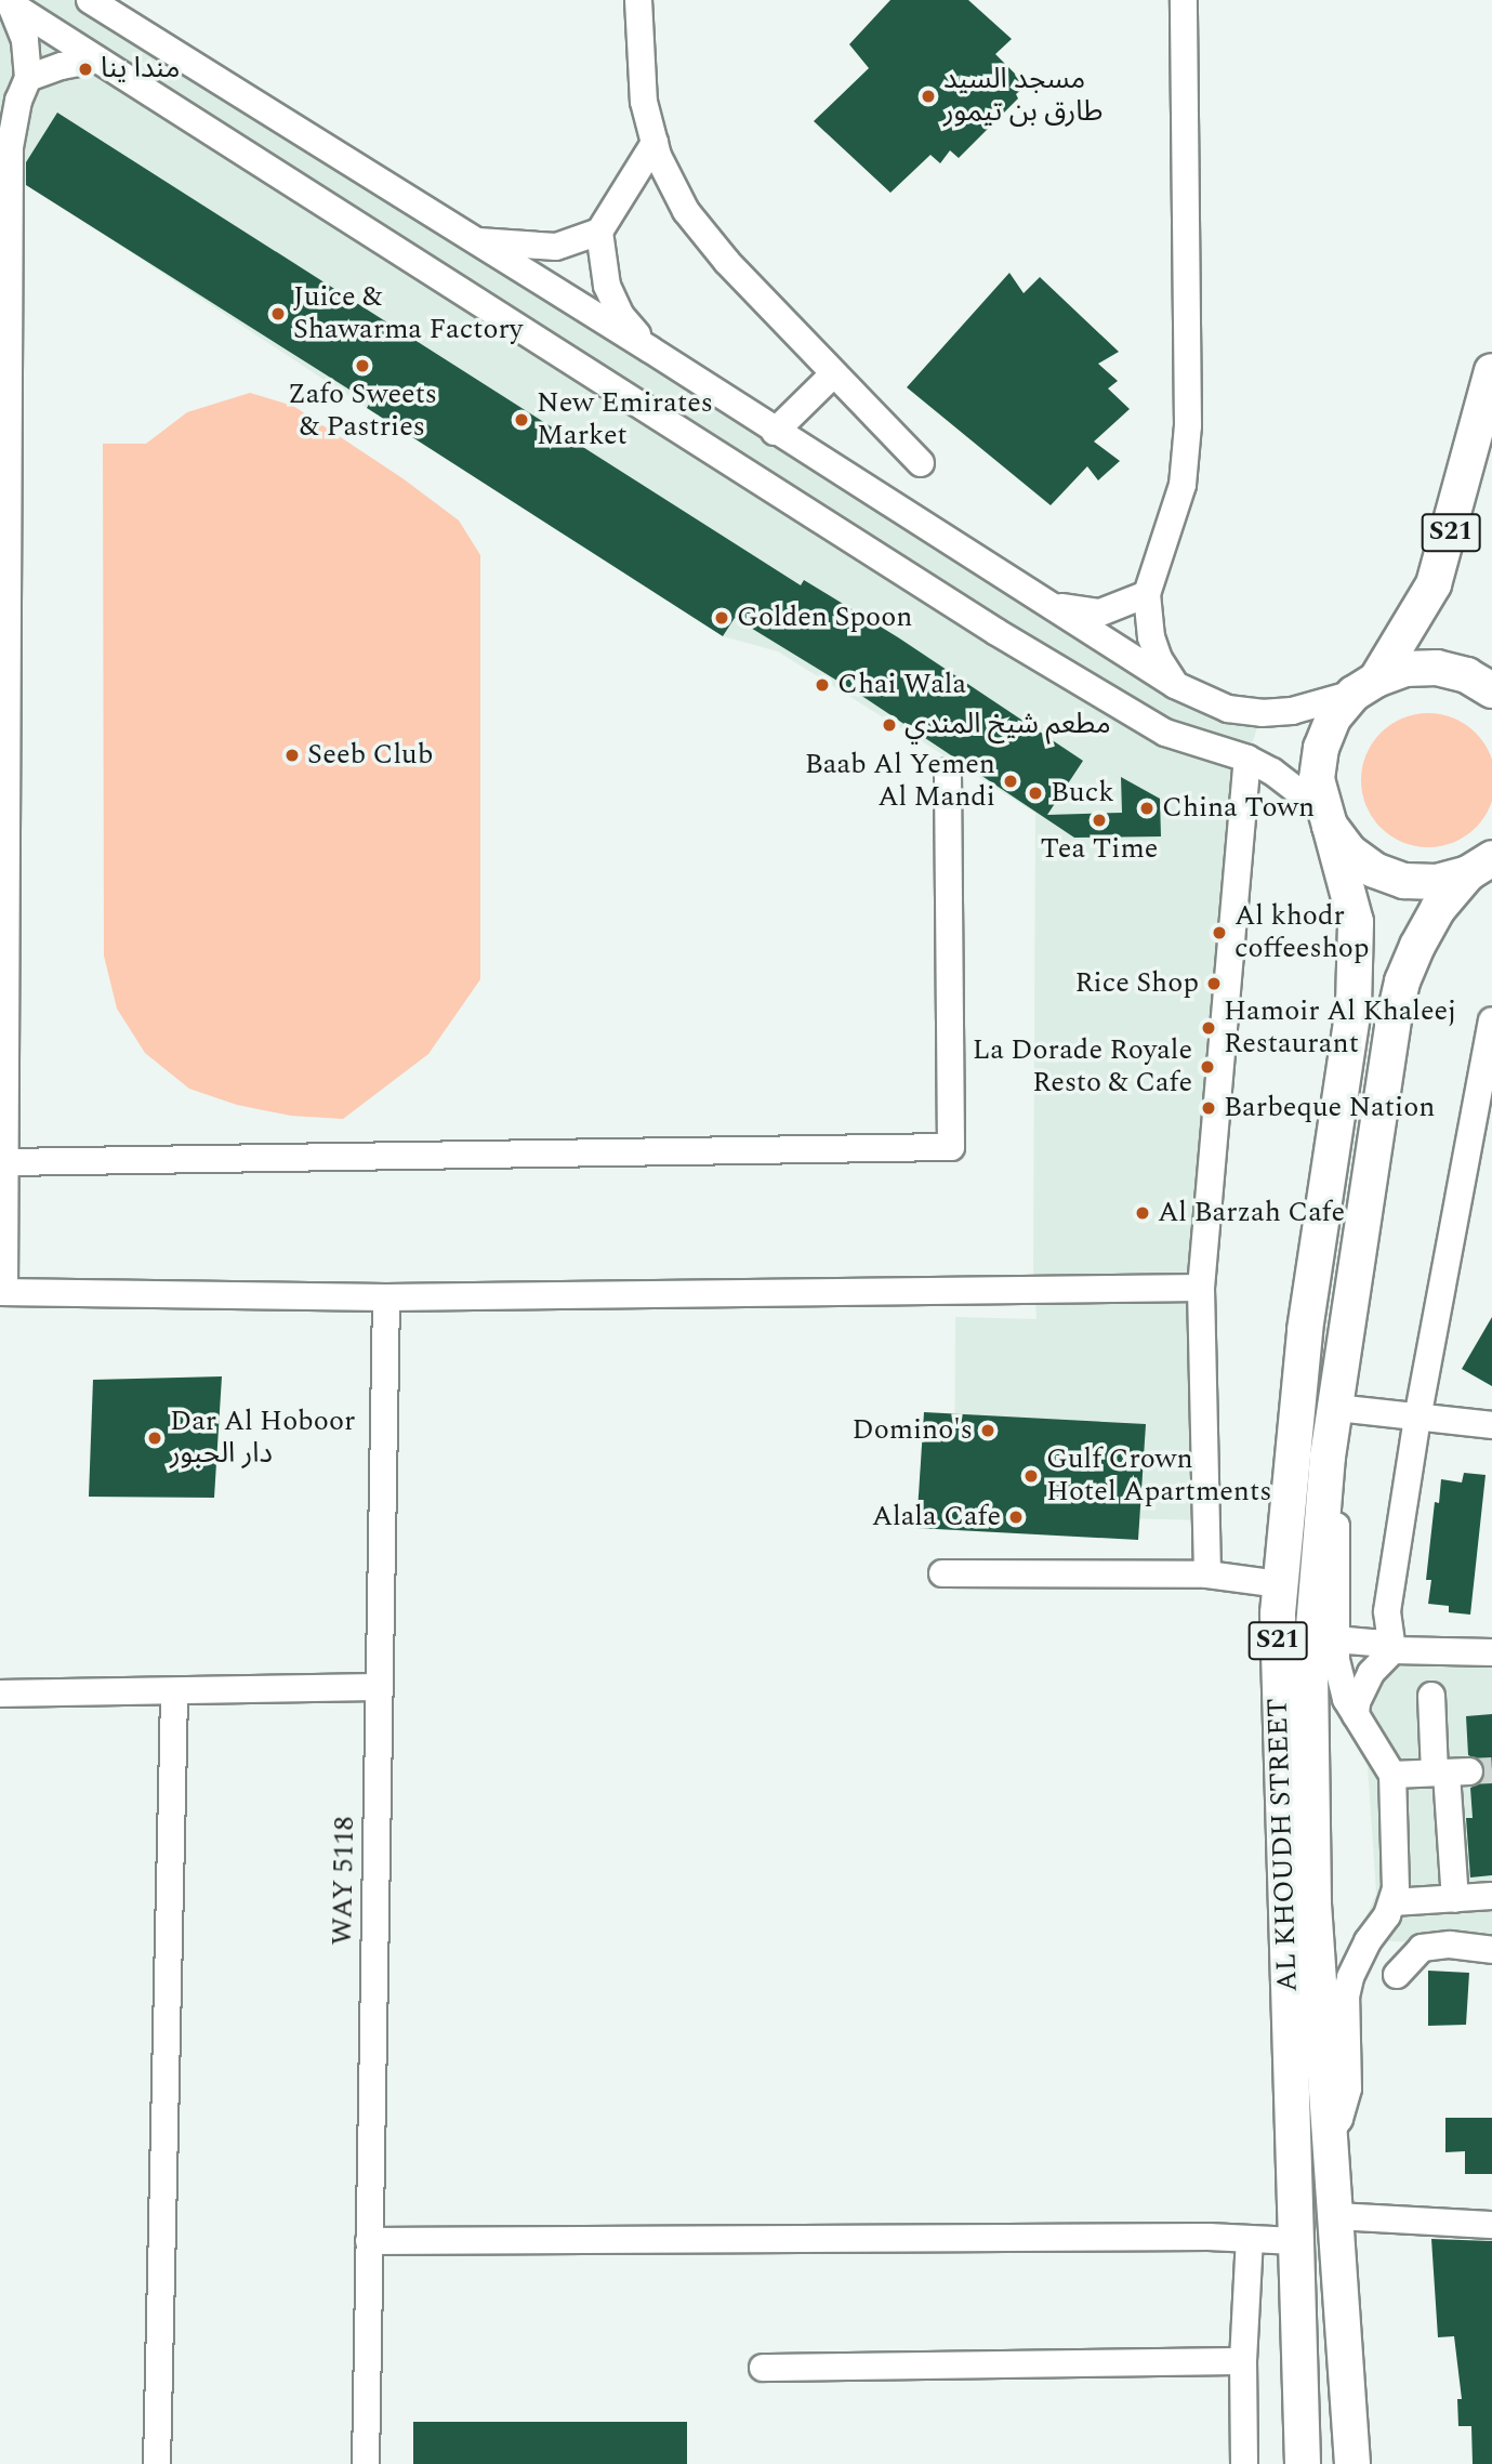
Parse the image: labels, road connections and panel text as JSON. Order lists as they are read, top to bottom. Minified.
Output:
{"streets":{"main road":["S21","AL KHOUDH STREET"],"street":["WAY 5118"]},"crossings":[["S21","AL KHOUDH STREET"]],"places":["مندا ينا","مسجد السيد طارق بن تيمور","Juice & Shawarma Factory","Zafo Sweets & Pastries","New Emirates Market","Golden Spoon","Chai Wala","مطعم شيخ المندي","Seeb Club","Baab Al Yemen Al Mandi","Buck","China Town","Tea Time","Al khodr coffeeshop","Rice Shop","Hamoir Al Khaleej Restaurant","La Dorade Royale Resto & Cafe","Barbeque Nation","Al Barzah Cafe","Domino's","Dar Al Hoboor دار الحبور","Gulf Crown Hotel Apartments","Alala Cafe"]}
